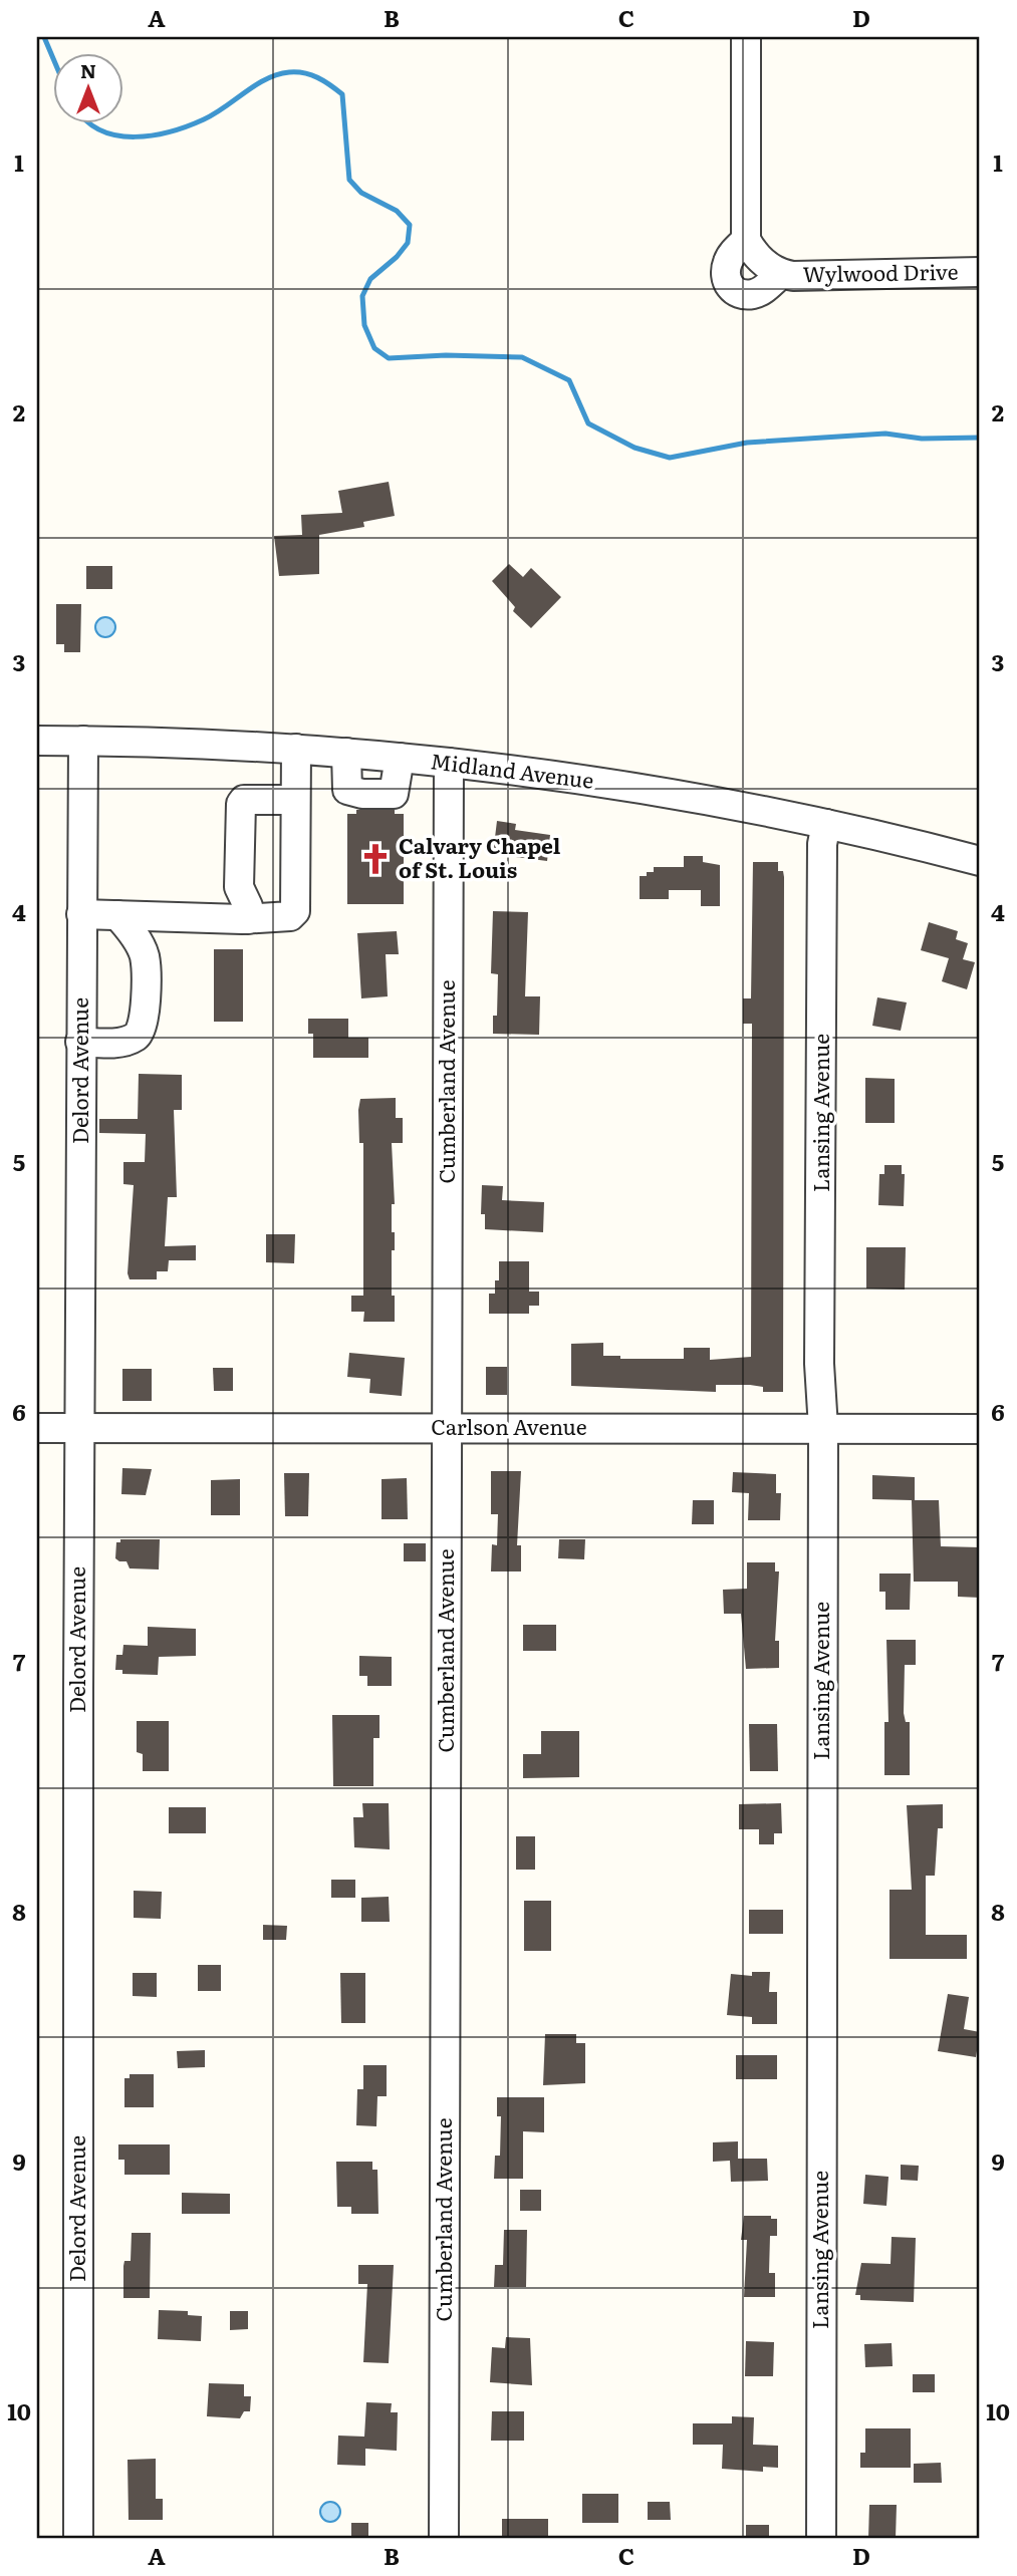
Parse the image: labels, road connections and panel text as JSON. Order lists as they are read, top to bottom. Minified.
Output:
{"streets":{"street":["Wylwood Drive","Midland Avenue","Delord Avenue","Cumberland Avenue","Lansing Avenue","Carlson Avenue"]},"crossings":[["Midland Avenue","Delord Avenue"],["Midland Avenue","Cumberland Avenue"],["Midland Avenue","Lansing Avenue"],["Delord Avenue","Carlson Avenue"],["Cumberland Avenue","Carlson Avenue"],["Lansing Avenue","Carlson Avenue"]],"places":{"church":["Calvary Chapel of St. Louis"]},"north":"top","grid":{"columns":["A","B","C","D"],"rows":["1","2","3","4","5","6","7","8","9","10"]}}
